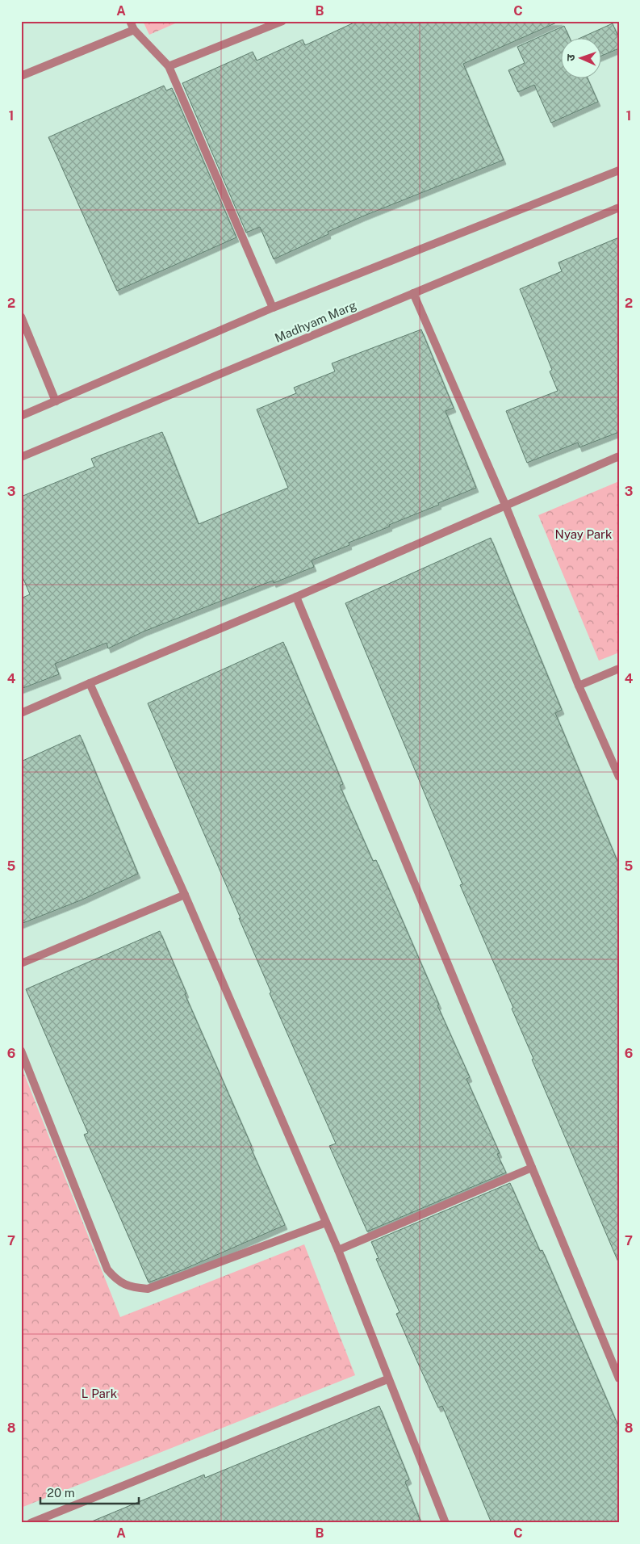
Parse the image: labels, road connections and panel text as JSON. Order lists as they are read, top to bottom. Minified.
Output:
{"streets":{"street":["Madhyam Marg"]},"parks":["Nyay Park","L Park"],"scale_bar":"20 m","north":"left","grid":{"columns":["A","B","C"],"rows":["1","2","3","4","5","6","7","8"]}}
